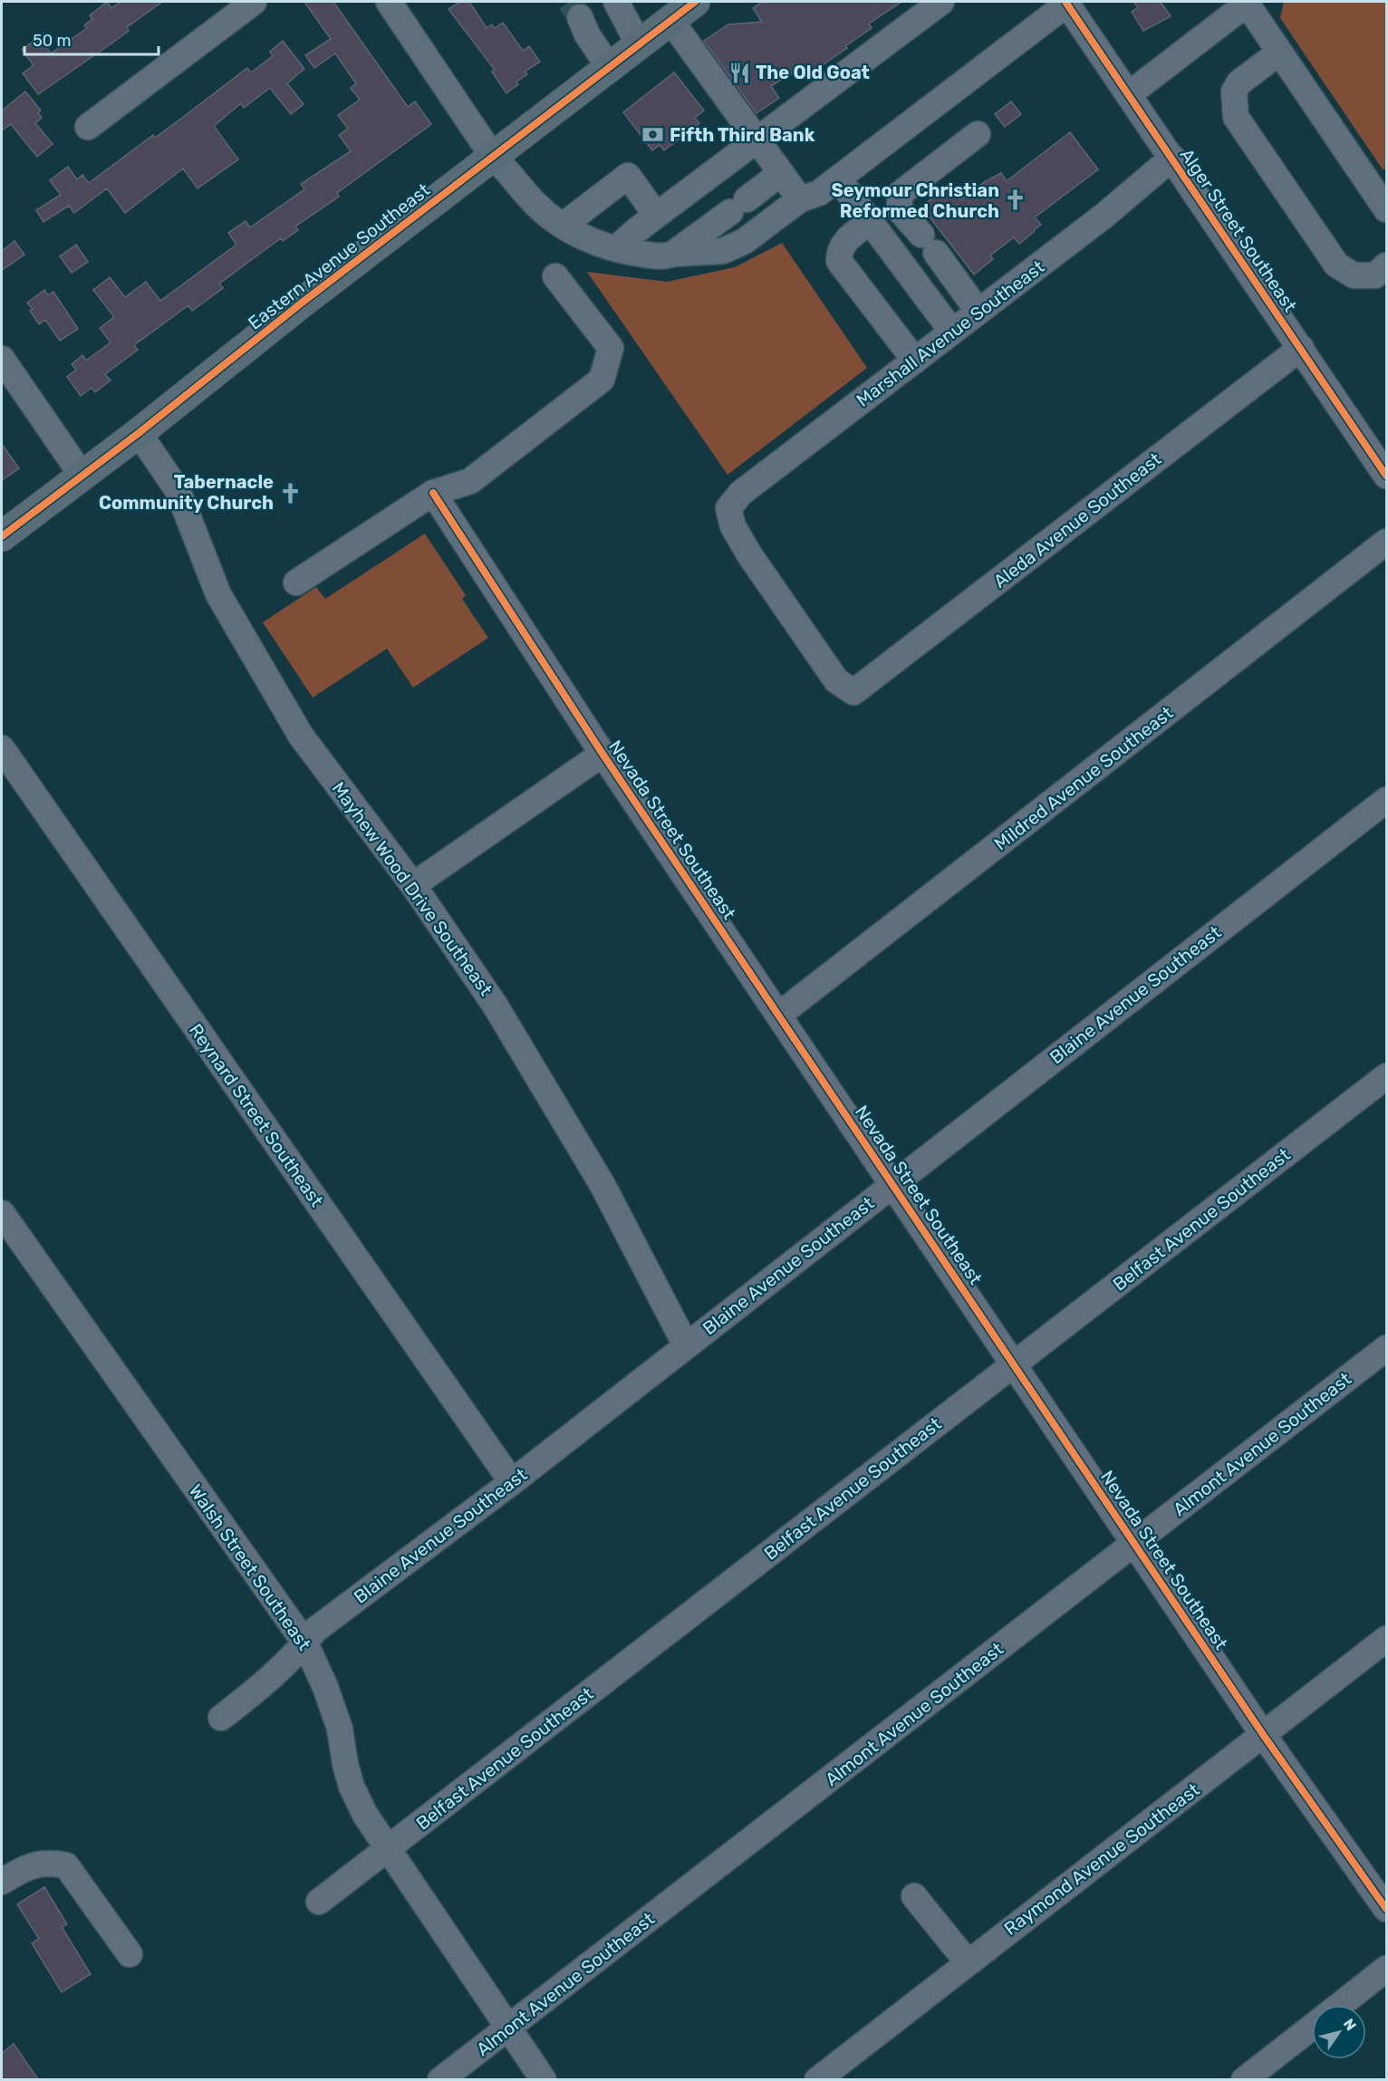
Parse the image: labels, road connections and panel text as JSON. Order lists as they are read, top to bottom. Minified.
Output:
{"streets":{"main road":["Eastern Avenue Southeast"],"street":["Alger Street Southeast","Marshall Avenue Southeast","Aleda Avenue Southeast","Mildred Avenue Southeast","Nevada Street Southeast","Mayhew Wood Drive Southeast","Blaine Avenue Southeast","Reynard Street Southeast","Belfast Avenue Southeast","Almont Avenue Southeast","Walsh Street Southeast","Raymond Avenue Southeast"]},"crossings":[["Alger Street Southeast","Marshall Avenue Southeast"],["Alger Street Southeast","Aleda Avenue Southeast"],["Eastern Avenue Southeast","Mayhew Wood Drive Southeast"],["Marshall Avenue Southeast","Aleda Avenue Southeast"],["Mildred Avenue Southeast","Nevada Street Southeast"],["Nevada Street Southeast","Blaine Avenue Southeast"],["Nevada Street Southeast","Belfast Avenue Southeast"],["Nevada Street Southeast","Almont Avenue Southeast"],["Nevada Street Southeast","Raymond Avenue Southeast"],["Mayhew Wood Drive Southeast","Blaine Avenue Southeast"],["Blaine Avenue Southeast","Reynard Street Southeast"],["Blaine Avenue Southeast","Walsh Street Southeast"],["Belfast Avenue Southeast","Walsh Street Southeast"],["Almont Avenue Southeast","Walsh Street Southeast"]],"places":{"restaurant":["The Old Goat"],"bank":["Fifth Third Bank"],"church":["Seymour Christian Reformed Church","Tabernacle Community Church"]},"scale_bar":"50 m","north":"top right"}
